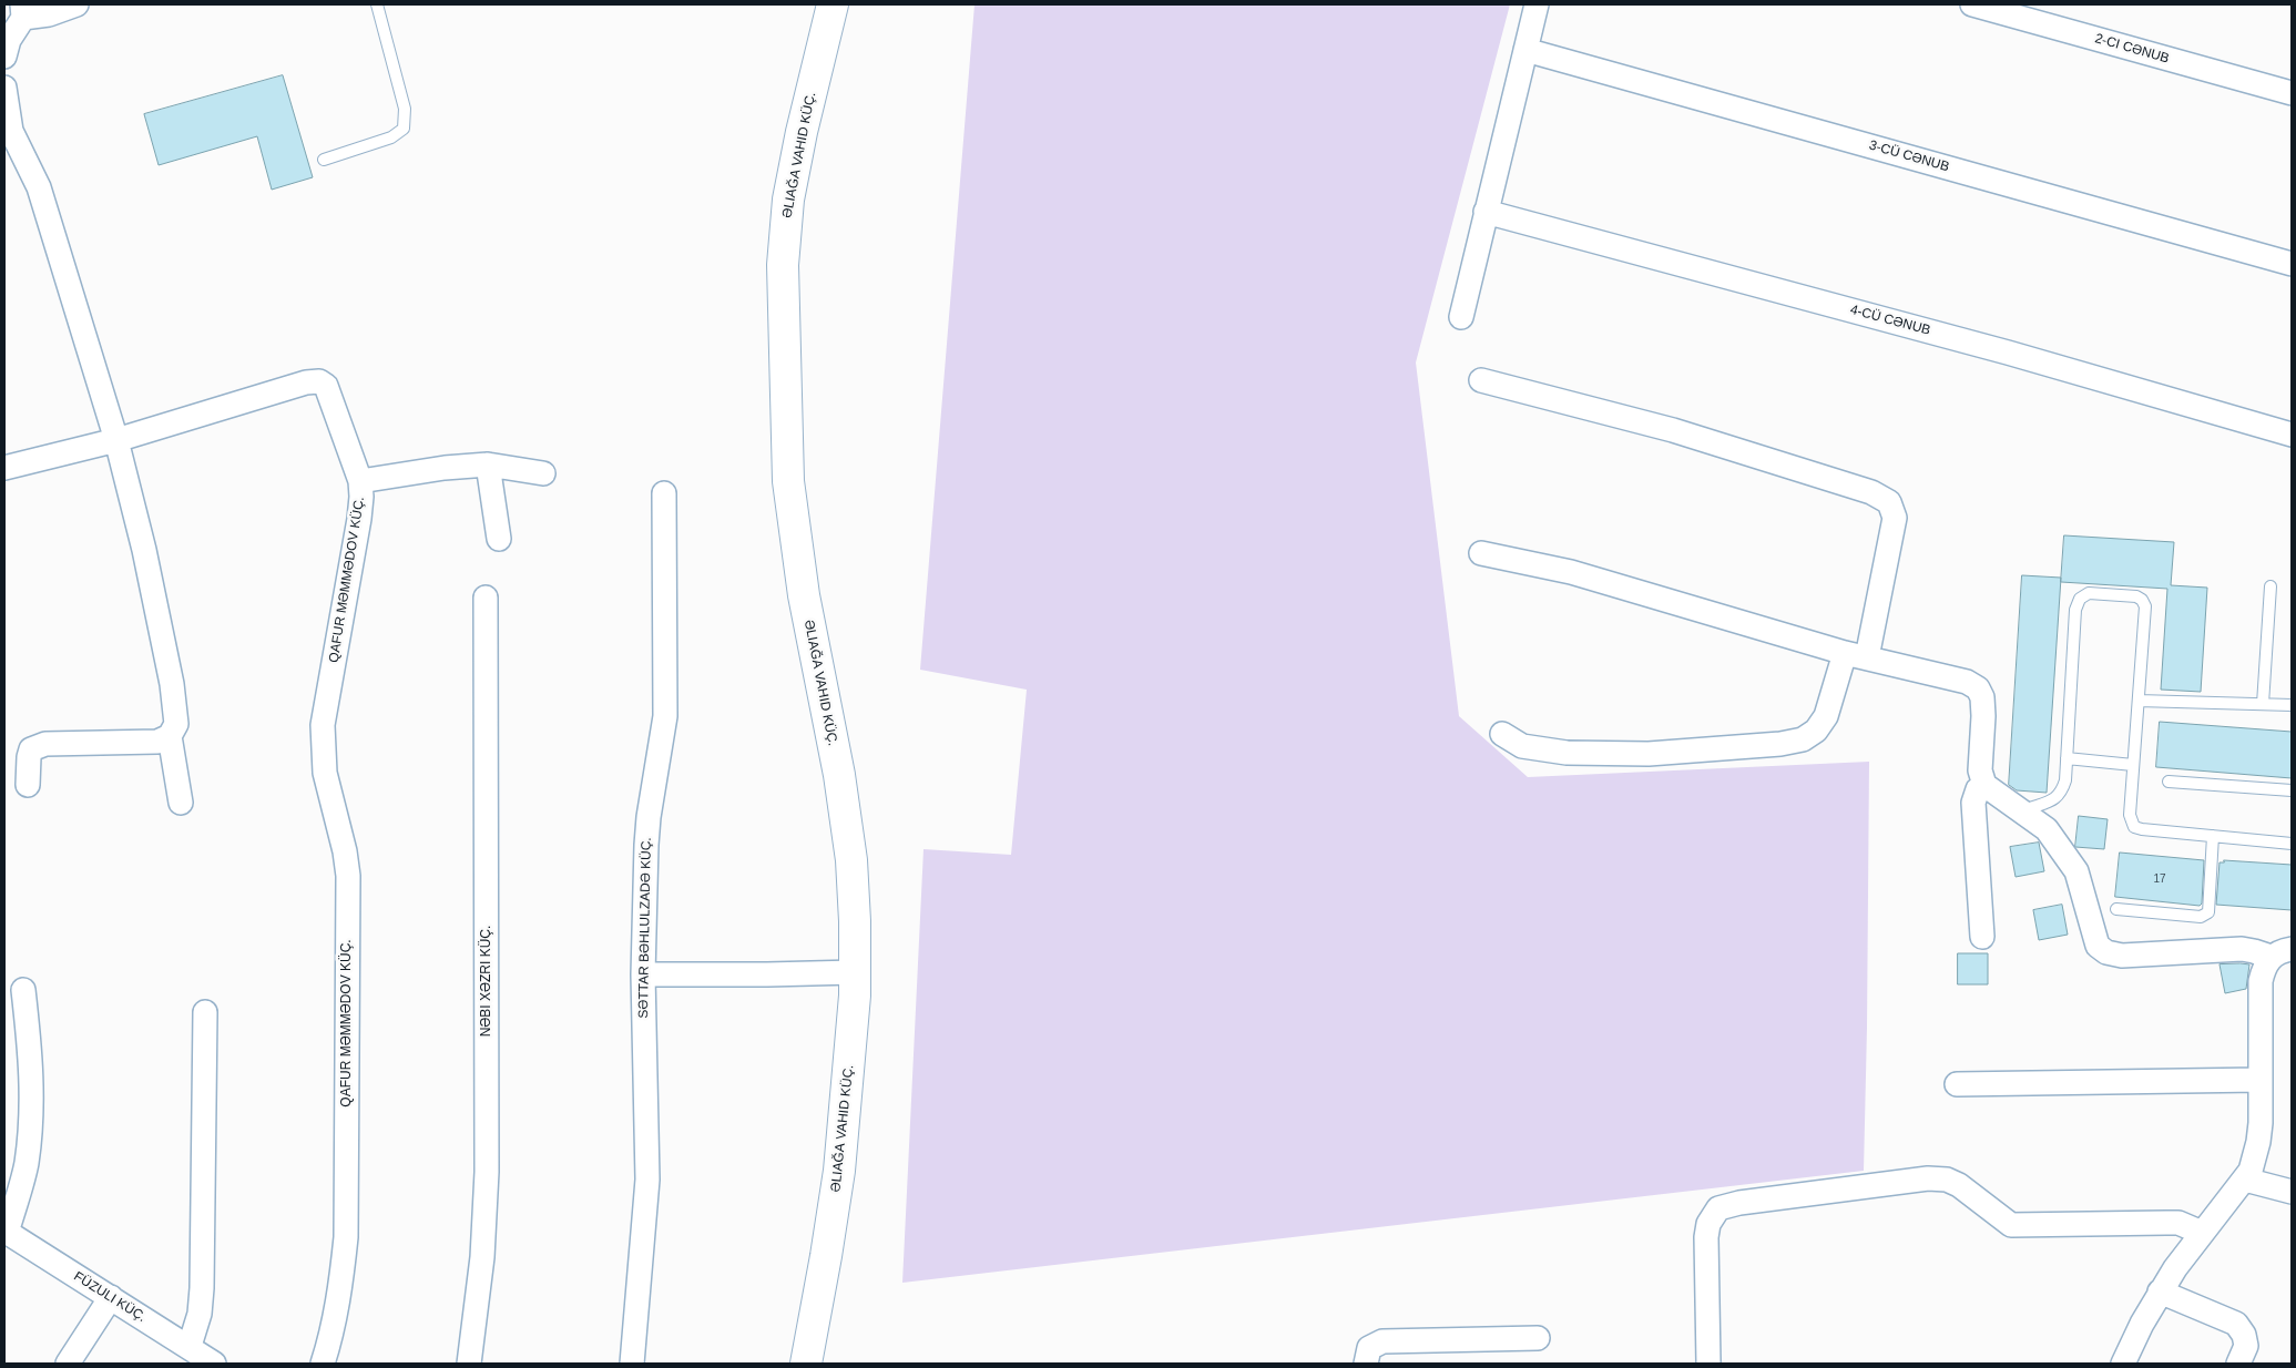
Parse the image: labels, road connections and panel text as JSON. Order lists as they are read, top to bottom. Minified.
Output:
{"streets":{"street":["2-CI CƏNUB","ƏLIAĞA VAHID KÜÇ.","3-CÜ CƏNUB","4-CÜ CƏNUB","QAFUR MƏMMƏDOV KÜÇ.","SƏTTAR BƏHLULZADƏ KÜÇ.","NƏBI XƏZRI KÜÇ.","FÜZULI KÜÇ."]},"house_numbers":["17"]}
